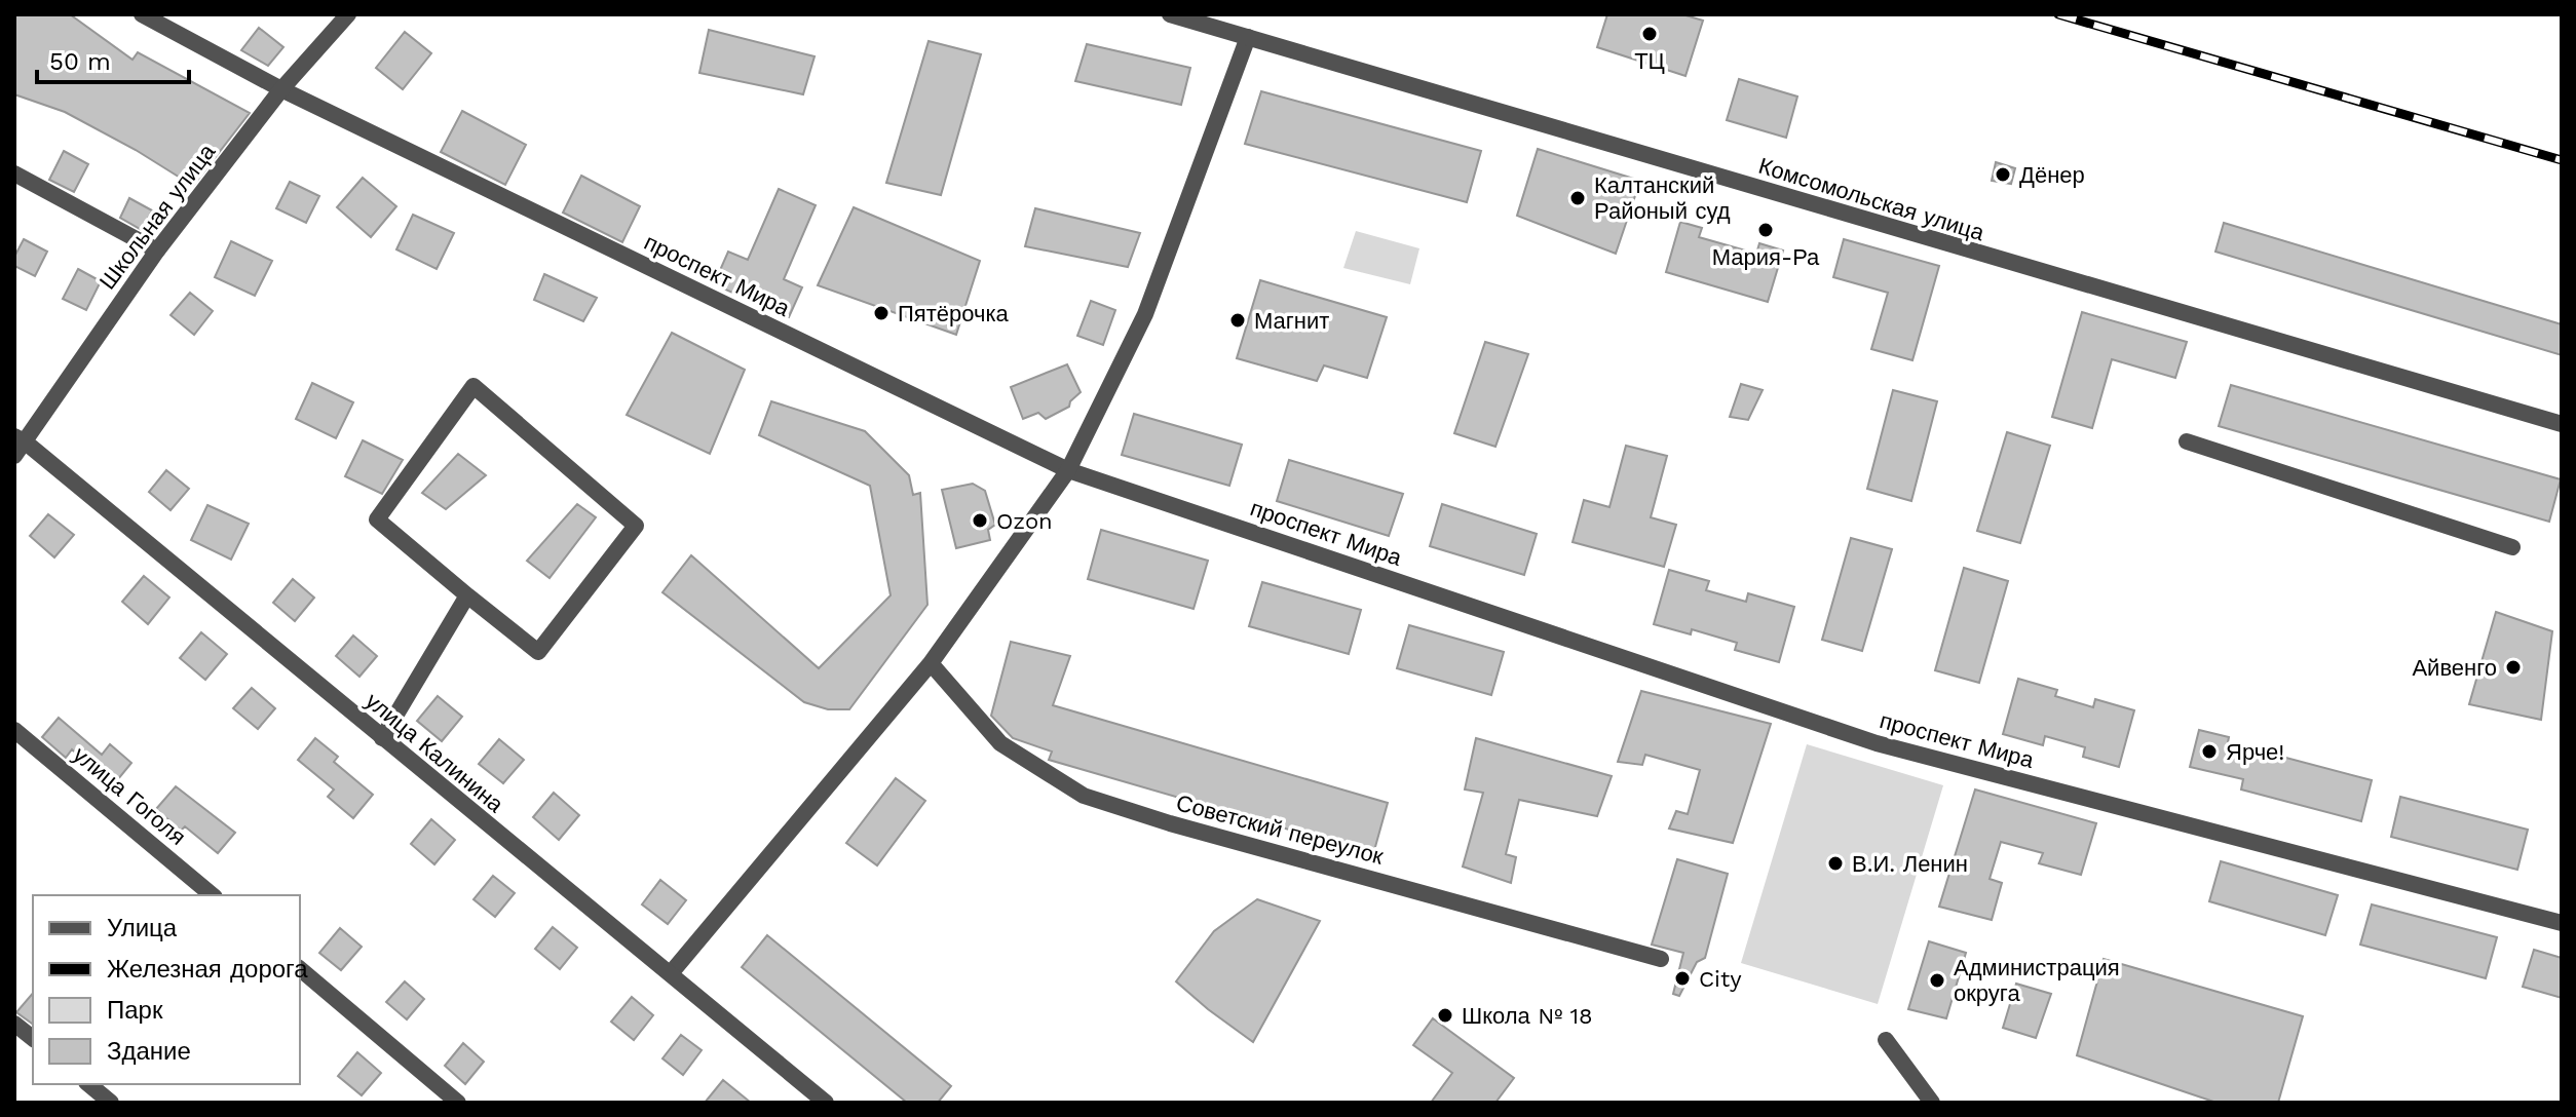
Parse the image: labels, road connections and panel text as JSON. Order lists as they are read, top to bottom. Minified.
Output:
{"streets":{"street":["Комсомольская улица","Школьная улица","проспект Мира","улица Калинина","улица Гоголя","Советский переулок"]},"crossings":[["Школьная улица","проспект Мира"],["Школьная улица","улица Калинина"]],"places":["ТЦ","Дёнер","Калтанский Районый суд","Мария-Ра","Пятёрочка","Магнит","Ozon","Айвенго","Ярче!","В.И. Ленин","City","Администрация округа","Школа № 18"],"legend":["Улица","Железная дорога","Парк","Здание"],"scale_bar":"50 m"}
